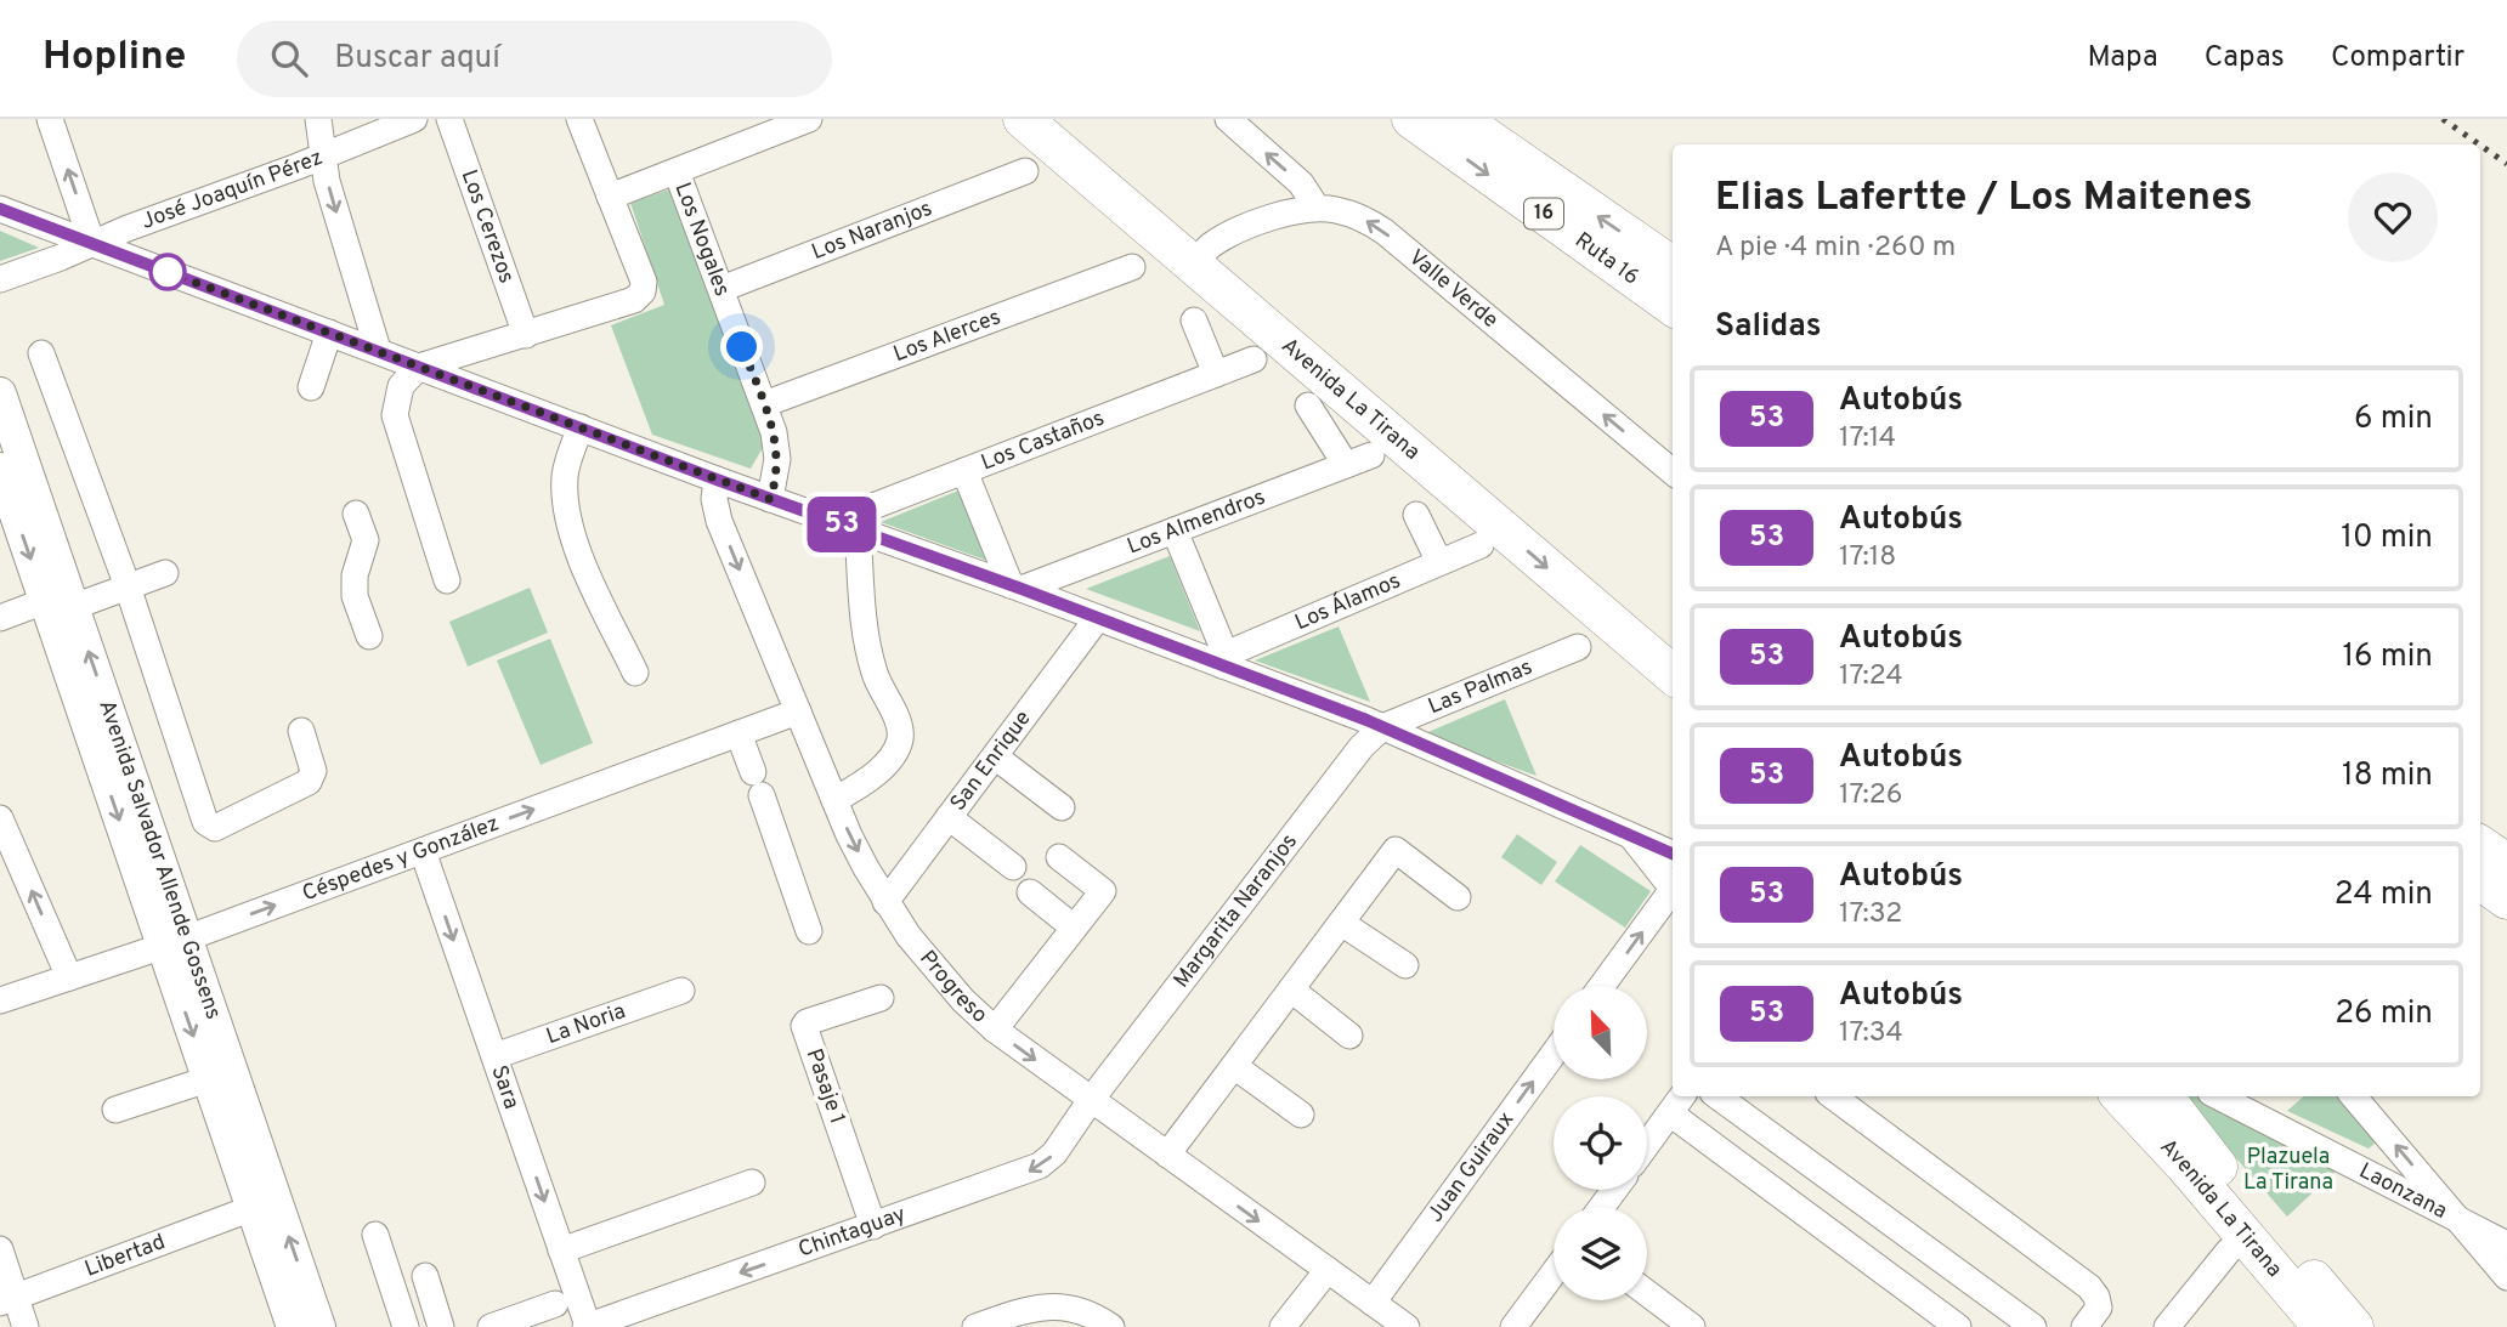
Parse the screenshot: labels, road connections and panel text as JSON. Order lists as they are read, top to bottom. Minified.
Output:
{"streets":{"highway":["16","Ruta 16","Avenida La Tirana"],"main road":["Avenida Salvador Allende Gossens"],"street":["José Joaquín Pérez","Los Cerezos","Los Naranjos","Los Nogales","Valle Verde","Los Alerces","Los Castaños","Los Almendros","Los Álamos","Las Palmas","San Enrique","Céspedes y González","Margarita Naranjos","Progreso","La Noria","Pasaje 1","Sara","Juan Guiraux","Laonzana","Chintaguay","Libertad"]},"crossings":[["Los Naranjos","Los Nogales"],["Los Nogales","Los Alerces"],["Las Palmas","Margarita Naranjos"],["San Enrique","Progreso"],["Céspedes y González","Avenida Salvador Allende Gossens"],["Céspedes y González","Progreso"],["Céspedes y González","Sara"],["Avenida Salvador Allende Gossens","Libertad"],["Margarita Naranjos","Progreso"],["Margarita Naranjos","Chintaguay"],["Progreso","Juan Guiraux"],["Progreso","Chintaguay"],["La Noria","Sara"],["Pasaje 1","Chintaguay"],["Sara","Chintaguay"]],"one_way":["Valle Verde","Céspedes y González","Sara","Juan Guiraux"],"parks":["Plazuela La Tirana"],"lines":["bus line 53"],"north":"top left","page":{"header":"Hopline","search":"Buscar aquí","nav":["Mapa","Capas","Compartir"],"on_map":"53","heading":[["Elias Lafertte / Los Maitenes","A pie · 4 min · 260 m"],"Salidas"],"list":[{"mark":"53","name":"Autobús","note":"17:14","value":"6 min"},{"mark":"53","name":"Autobús","note":"17:18","value":"10 min"},{"mark":"53","name":"Autobús","note":"17:24","value":"16 min"},{"mark":"53","name":"Autobús","note":"17:26","value":"18 min"},{"mark":"53","name":"Autobús","note":"17:32","value":"24 min"},{"mark":"53","name":"Autobús","note":"17:34","value":"26 min"}]}}
